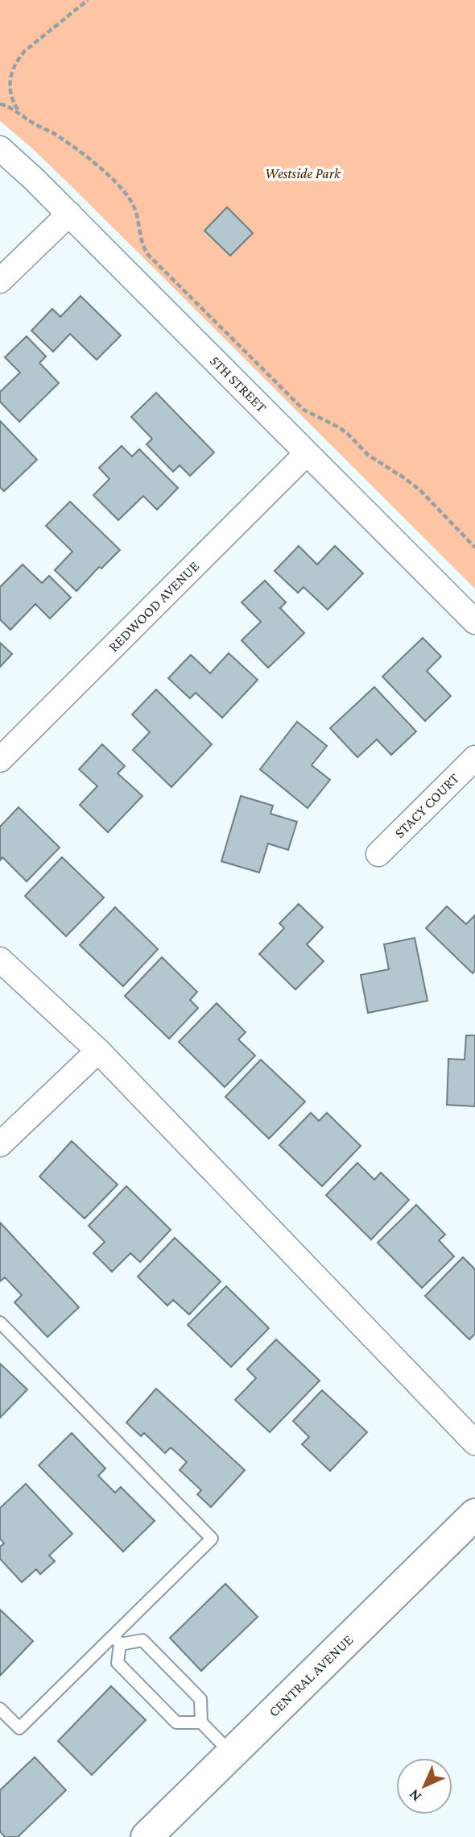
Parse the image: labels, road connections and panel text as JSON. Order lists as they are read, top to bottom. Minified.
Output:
{"streets":{"main road":["CENTRAL AVENUE"],"street":["5TH STREET","REDWOOD AVENUE","STACY COURT"]},"crossings":[["5TH STREET","REDWOOD AVENUE"]],"parks":["Westside Park"],"north":"bottom left"}
